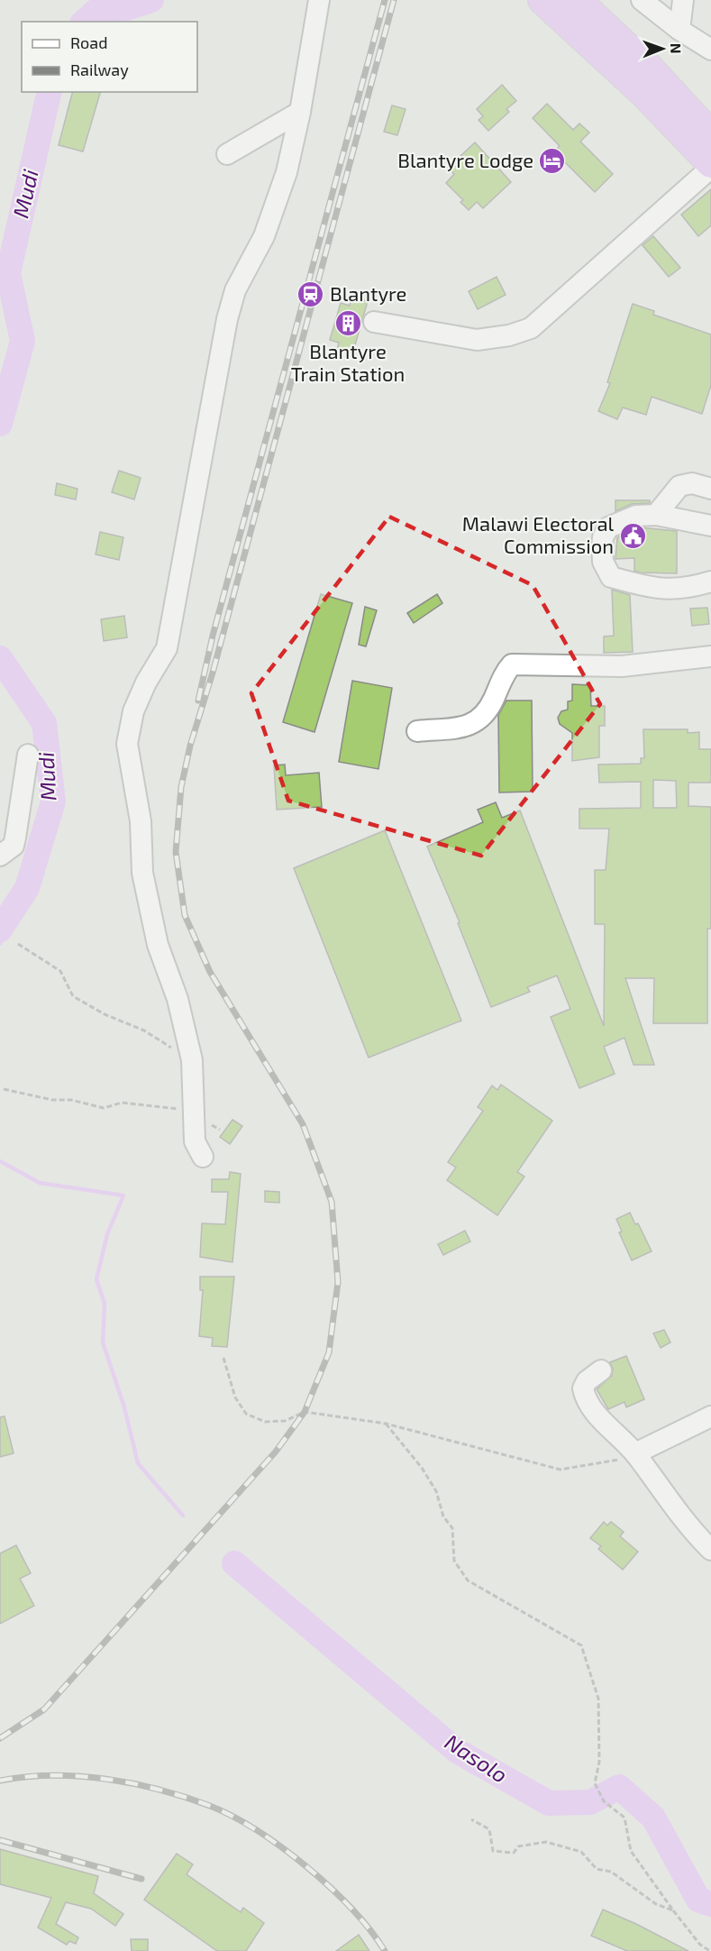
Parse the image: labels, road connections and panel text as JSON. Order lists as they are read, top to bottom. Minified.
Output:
{"water":["Mudi","Nasolo"],"places":{"hotel":["Blantyre Lodge"],"station":["Blantyre"],"building":["Blantyre Train Station"],"public building":["Malawi Electoral Commission"]},"legend":["Road","Railway"],"north":"right"}
